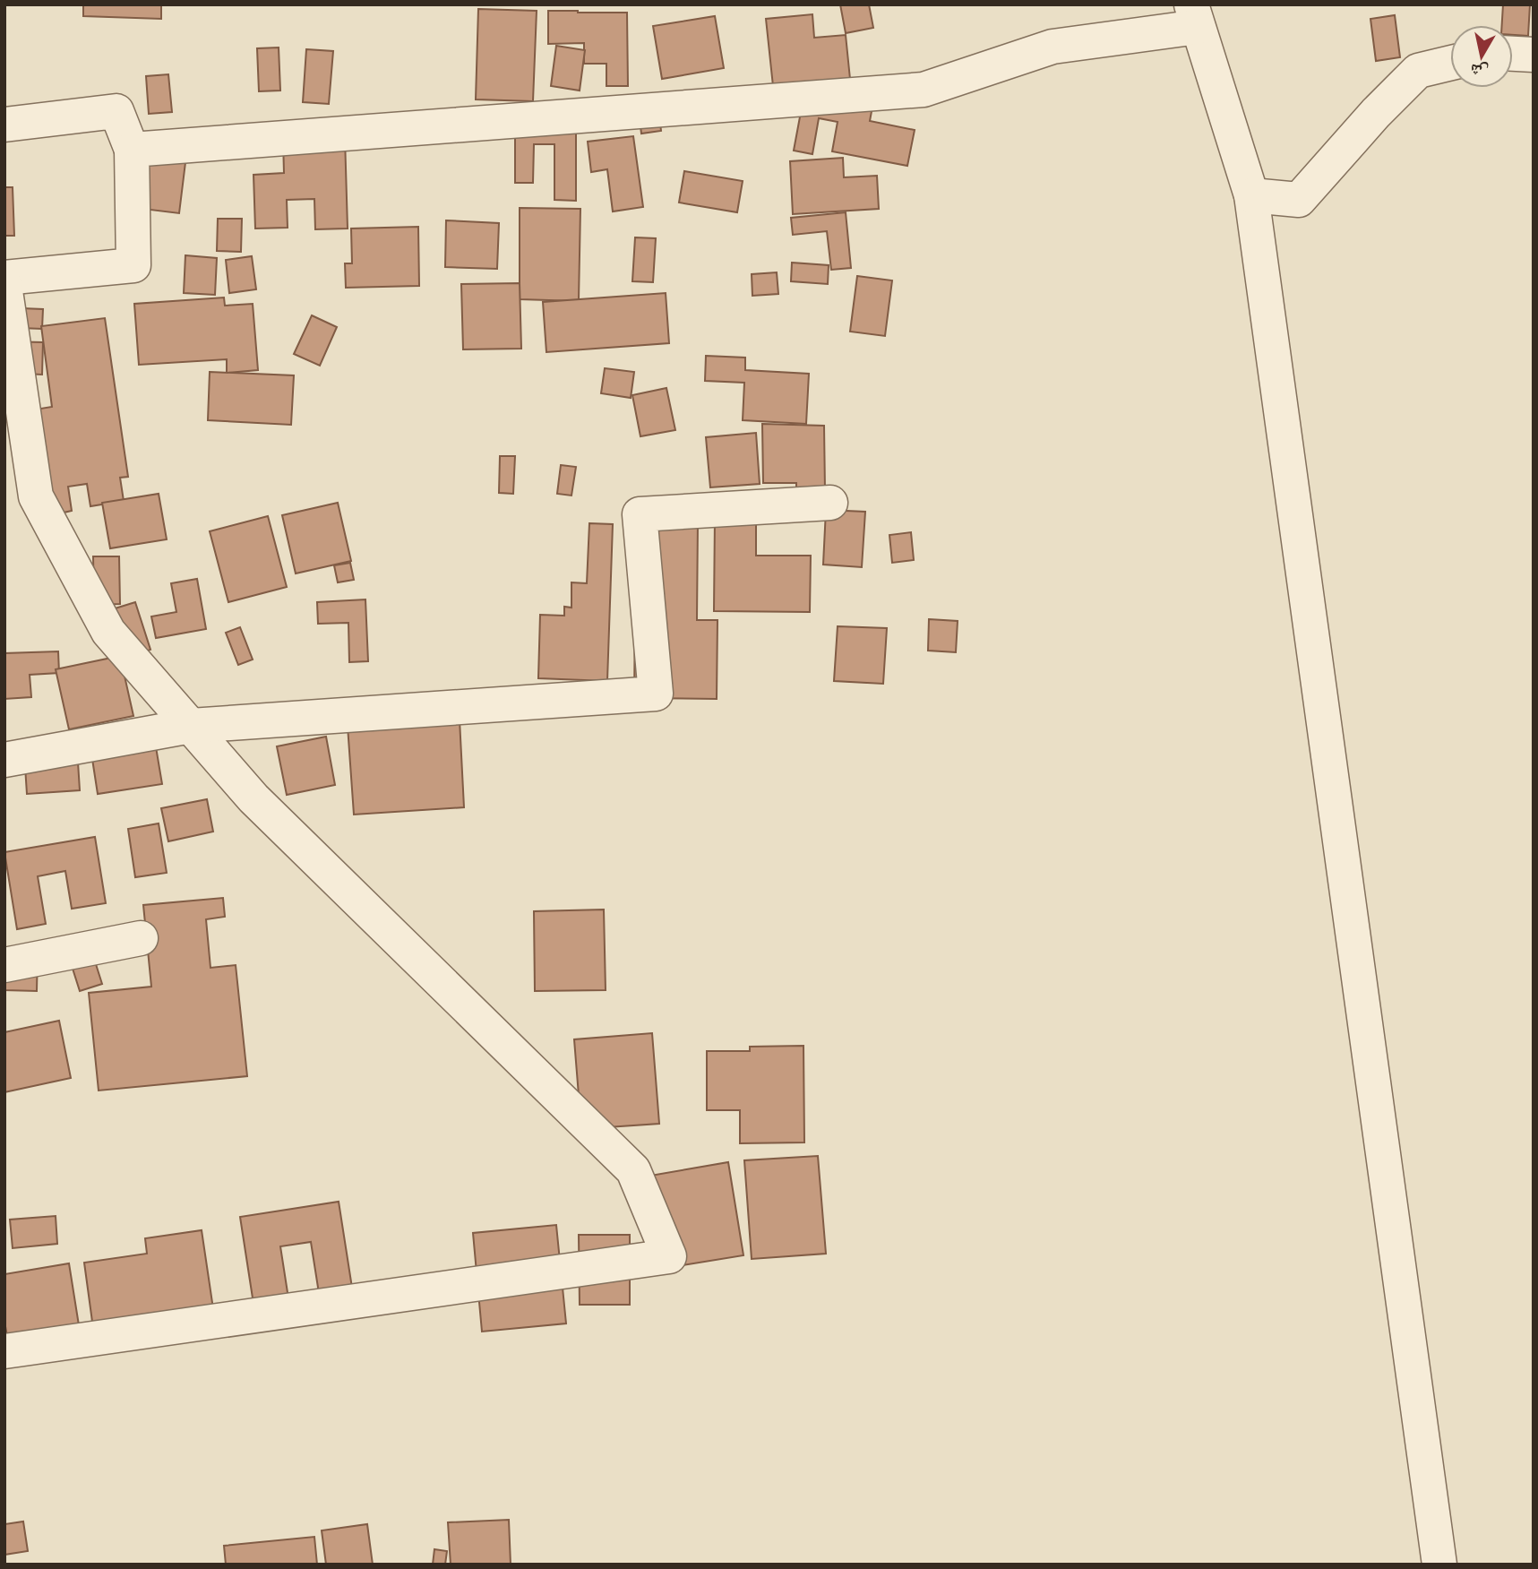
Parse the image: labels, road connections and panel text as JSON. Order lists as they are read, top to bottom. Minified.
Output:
{"north":"bottom"}
